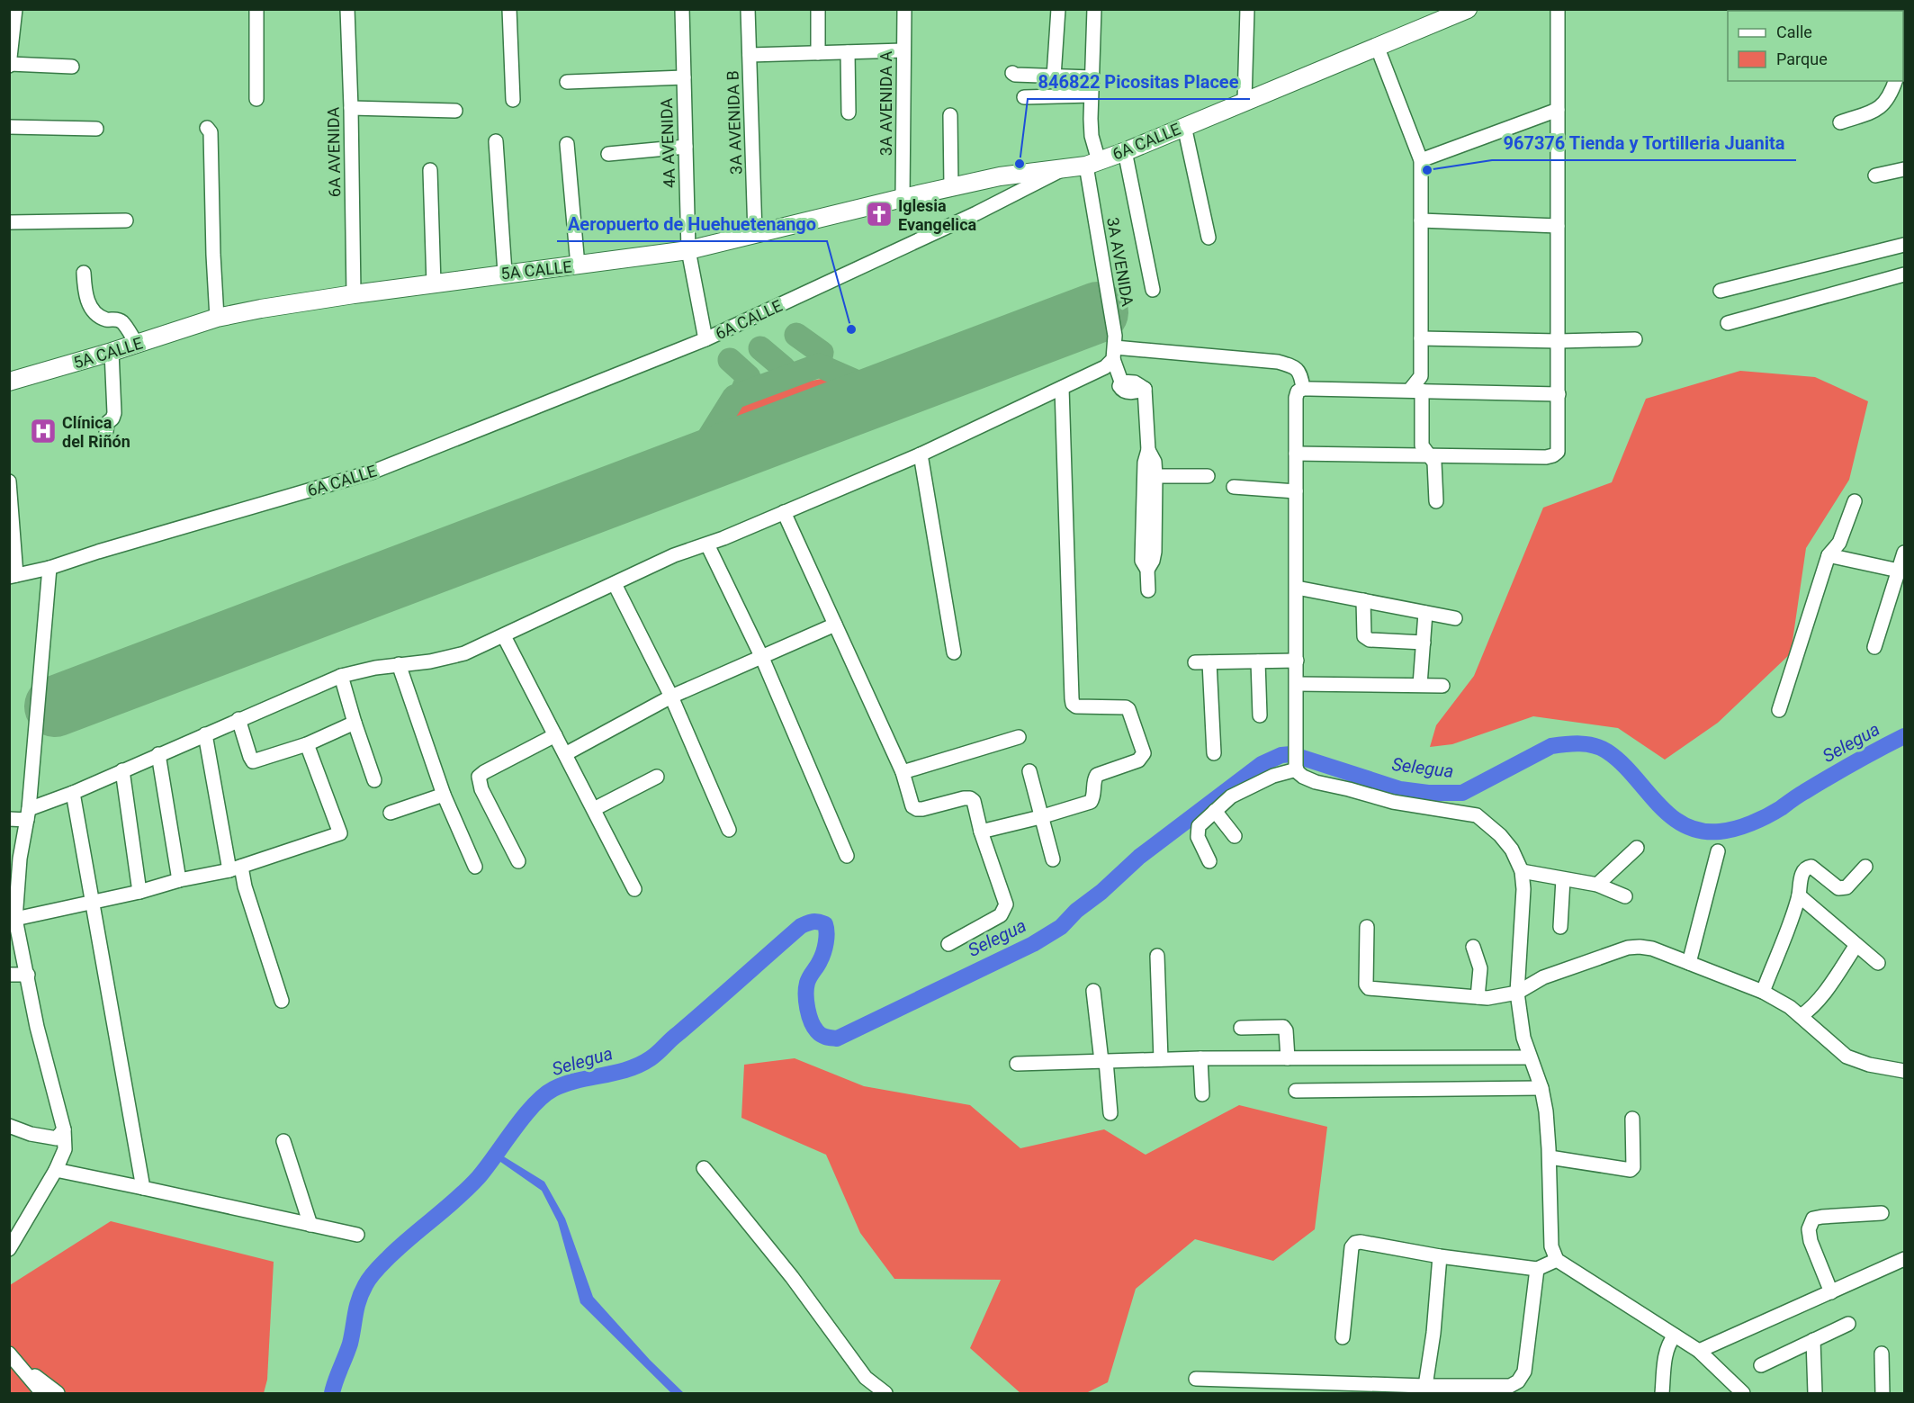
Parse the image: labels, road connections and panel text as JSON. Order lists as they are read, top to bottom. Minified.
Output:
{"streets":{"main road":["6A CALLE","5A CALLE"],"street":["3A AVENIDA A","3A AVENIDA B","4A AVENIDA","6A AVENIDA","3A AVENIDA"]},"crossings":[["3A AVENIDA A","5A CALLE"],["3A AVENIDA B","5A CALLE"],["6A CALLE","4A AVENIDA"],["6A CALLE","3A AVENIDA"],["6A CALLE","5A CALLE"],["4A AVENIDA","5A CALLE"],["6A AVENIDA","5A CALLE"]],"water":["Selegua"],"places":{"other":["846822 Picositas Placee","967376 Tienda y Tortilleria Juanita","Aeropuerto de Huehuetenango"],"church":["Iglesia Evangelica"],"hospital":["Clínica del Riñón"]},"legend":["Calle","Parque"]}
